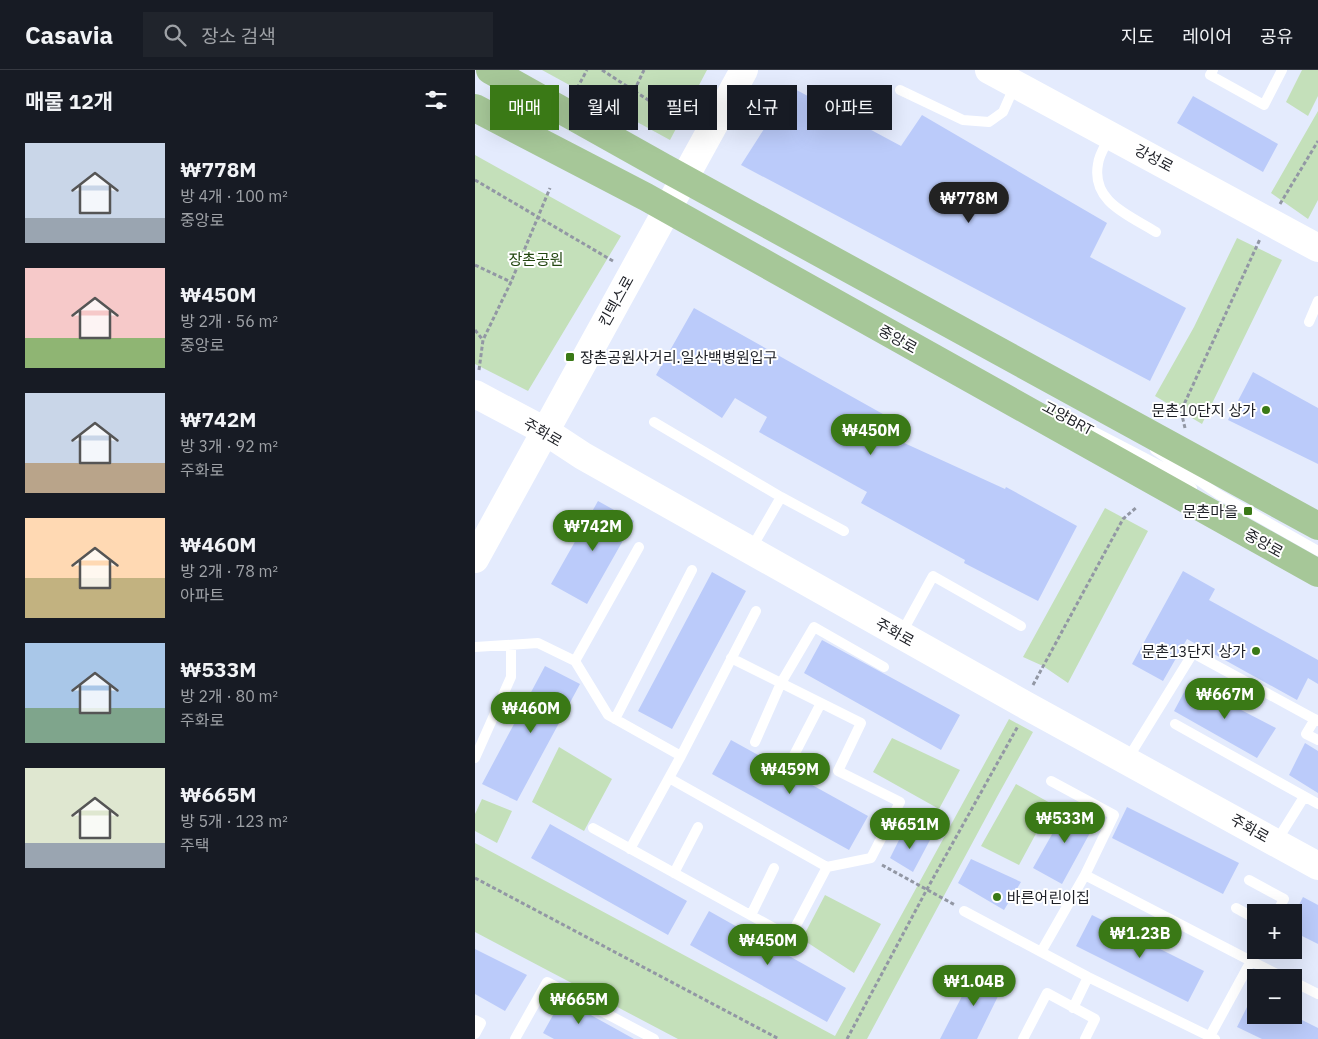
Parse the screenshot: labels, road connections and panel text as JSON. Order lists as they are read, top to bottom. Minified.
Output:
{"streets":{"main road":["중앙로"],"street":["강성로","킨텍스로","주화로"],"lane":["고양BRT"]},"crossings":[["킨텍스로","중앙로"],["킨텍스로","주화로"],["중앙로","고양BRT"]],"parks":["장촌공원"],"places":{"transit":["장촌공원사거리.일산백병원입구","문촌마을"],"other":["문촌10단지 상가","문촌13단지 상가","바른어린이집"]},"page":{"header":"Casavia","search":"장소 검색","nav":["지도","레이어","공유"],"heading":"매물 12개","chip":["매매","월세","필터","신규","아파트"],"list":[{"name":"₩778M","note":"방 4개 · 100 m² · 중앙로"},{"name":"₩450M","note":"방 2개 · 56 m² · 중앙로"},{"name":"₩742M","note":"방 3개 · 92 m² · 주화로"},{"name":"₩460M","note":"방 2개 · 78 m² · 아파트"},{"name":"₩533M","note":"방 2개 · 80 m² · 주화로"},{"name":"₩665M","note":"방 5개 · 123 m² · 주택"}],"price":["₩778M","₩450M","₩742M","₩667M","₩460M","₩459M","₩533M","₩651M","₩1.23B","₩450M","₩1.04B","₩665M"],"map_buttons":["+","−"]}}
